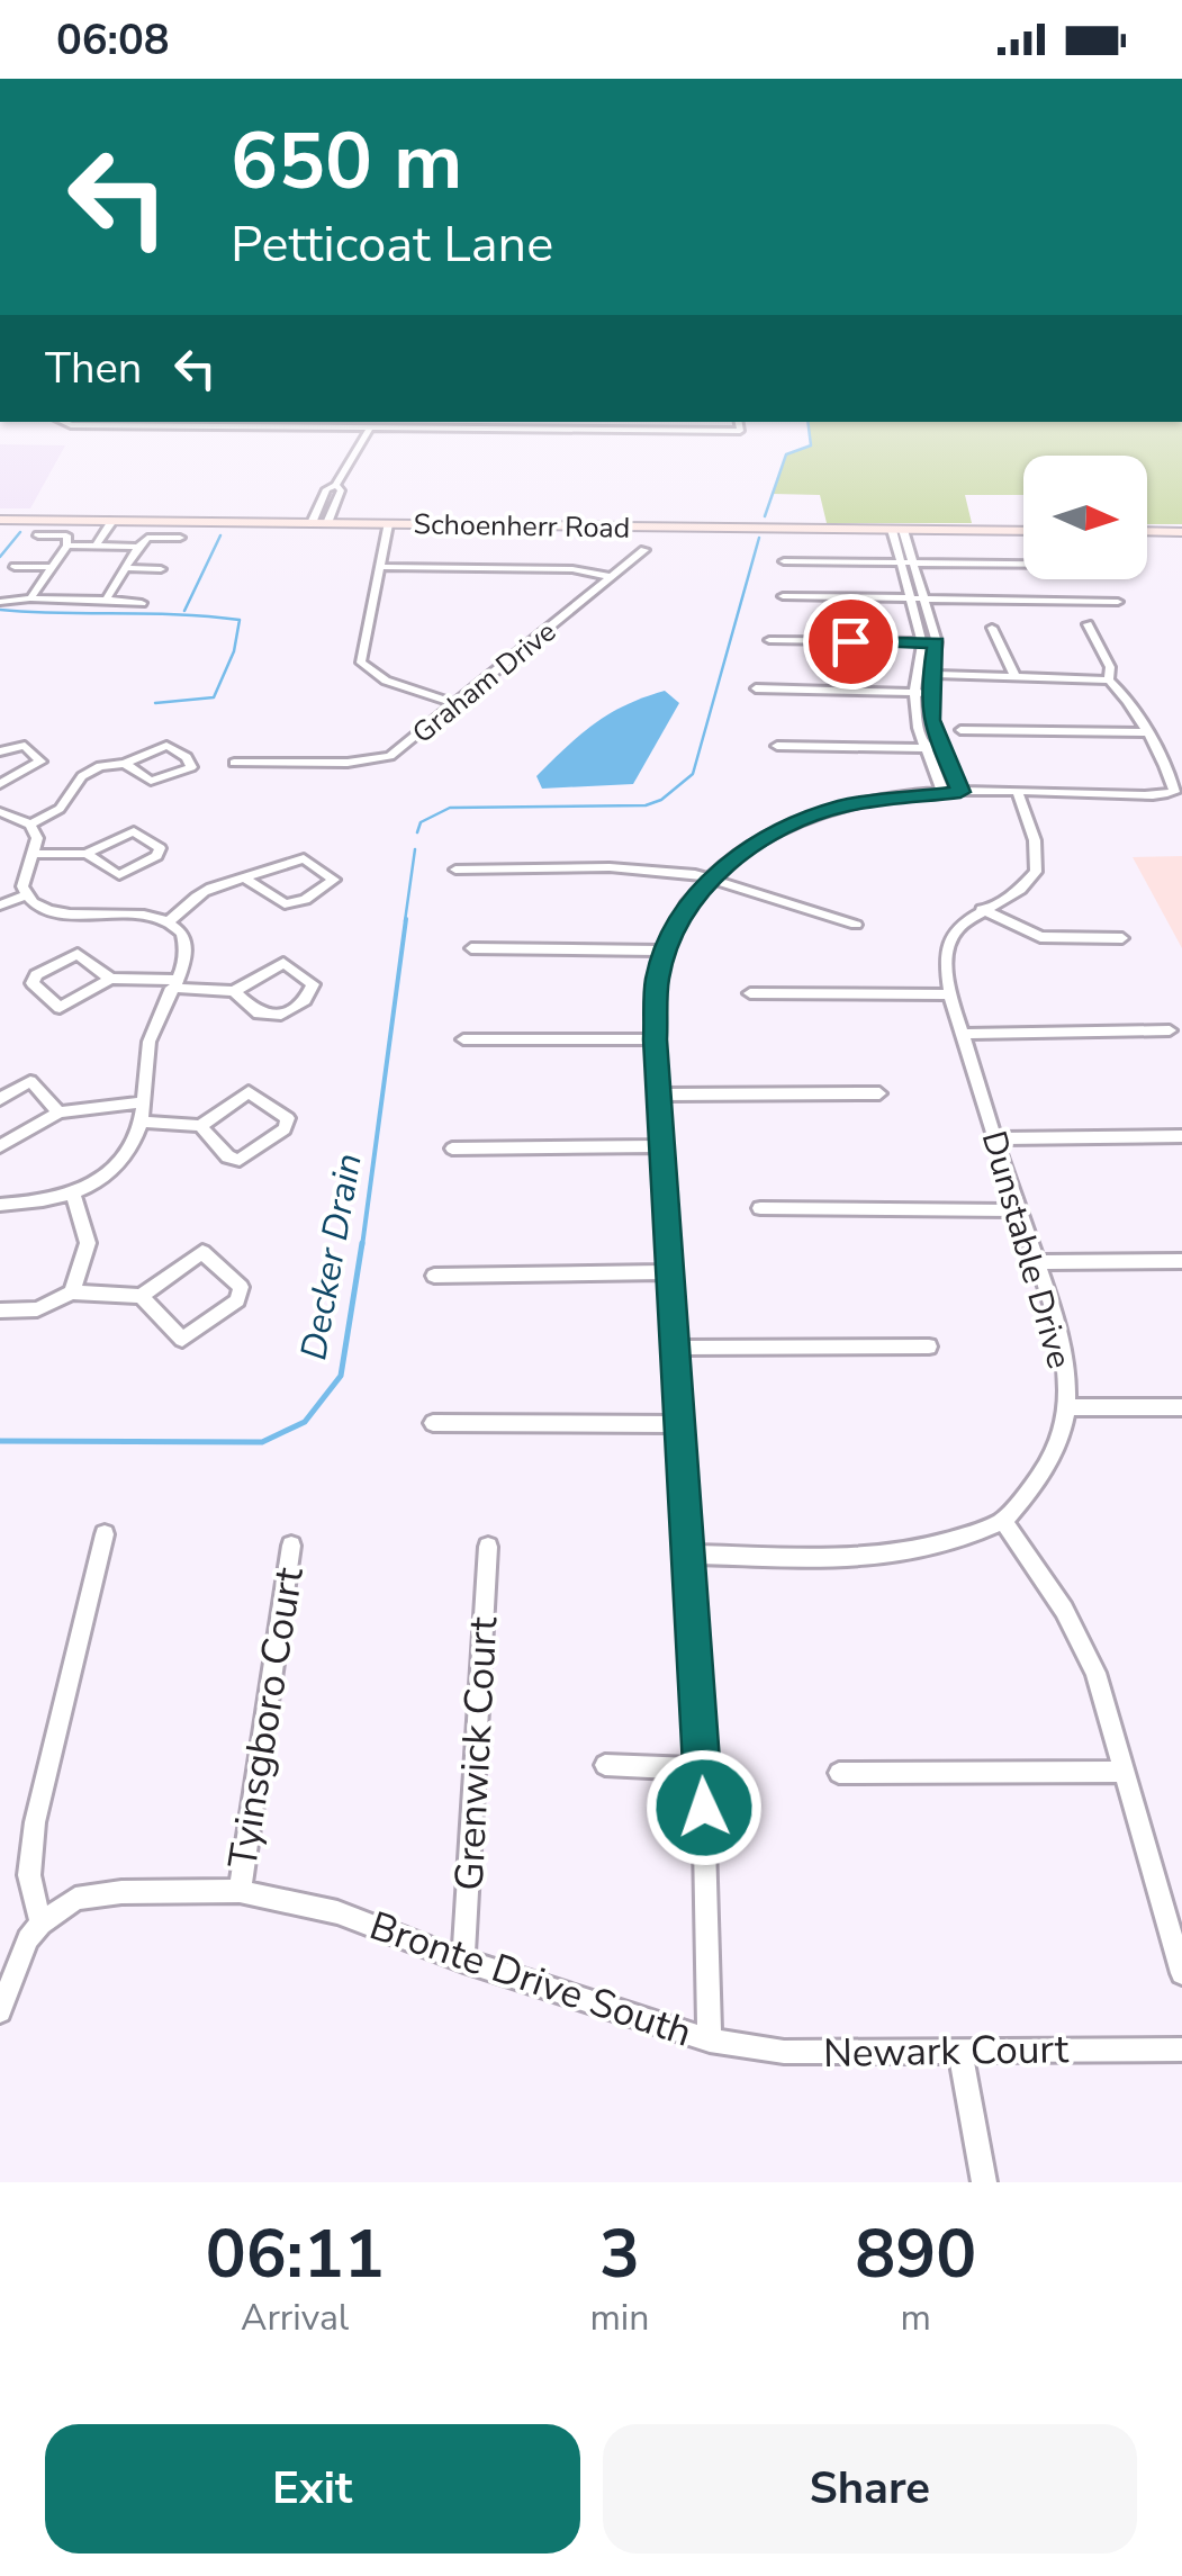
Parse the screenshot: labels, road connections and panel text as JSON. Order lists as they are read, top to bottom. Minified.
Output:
{"streets":{"street":["Schoenherr Road","Graham Drive","Dunstable Drive","Tyinsgboro Court","Grenwick Court","Bronte Drive South","Newark Court"]},"crossings":[["Dunstable Drive","Bronte Drive South"],["Tyinsgboro Court","Bronte Drive South"],["Grenwick Court","Bronte Drive South"],["Bronte Drive South","Newark Court"]],"water":["Decker Drain"],"north":"right","page":{"status":"06:08","turn":["650 m","Petticoat Lane"],"then":"Then","eta":["06:11","Arrival","3","min","890","m"],"buttons":["Exit","Share"]}}
